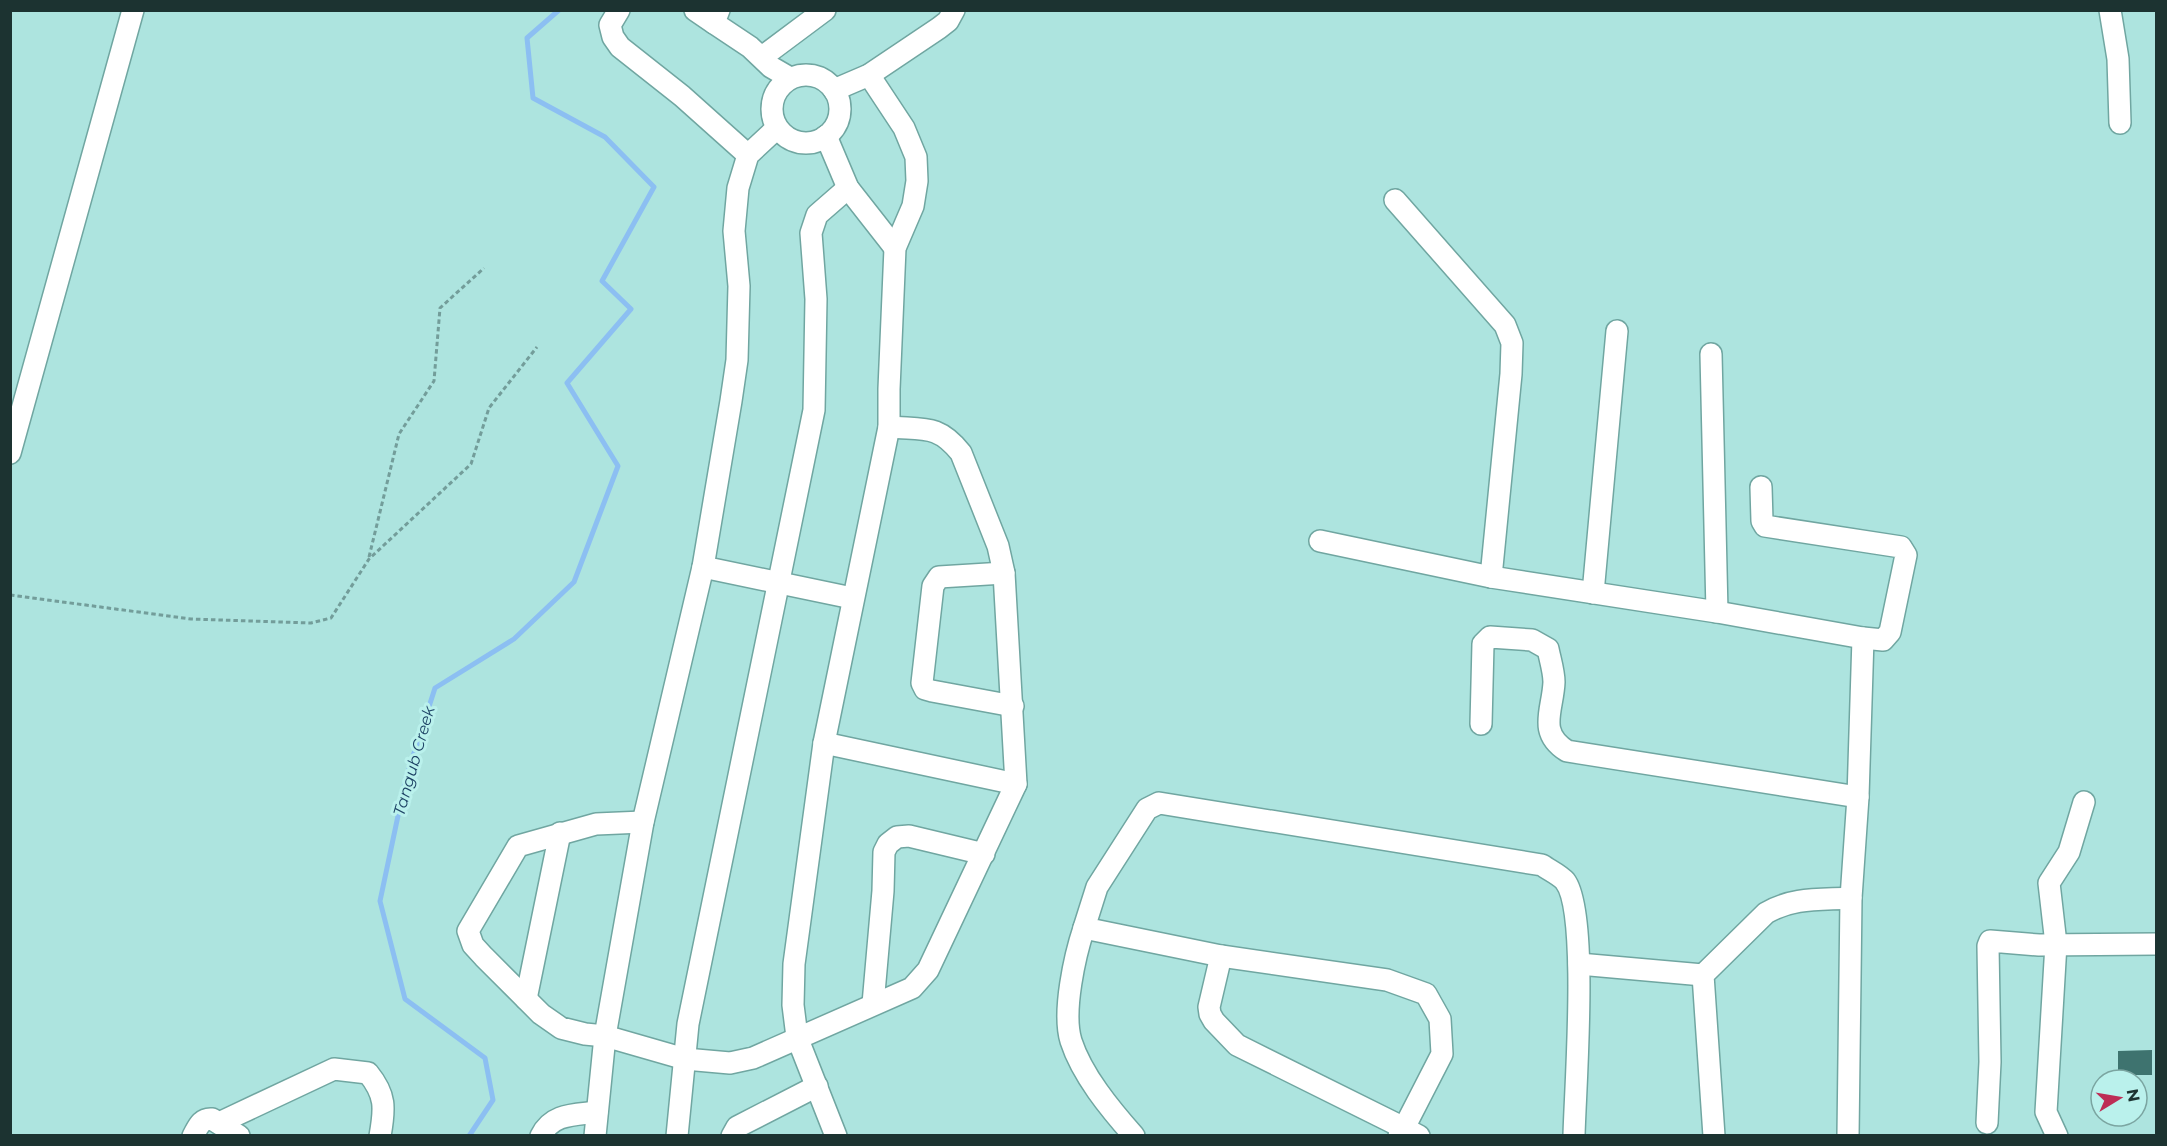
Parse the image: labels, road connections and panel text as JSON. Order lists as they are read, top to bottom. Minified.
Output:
{"water":["Tangub Creek"],"north":"right"}
